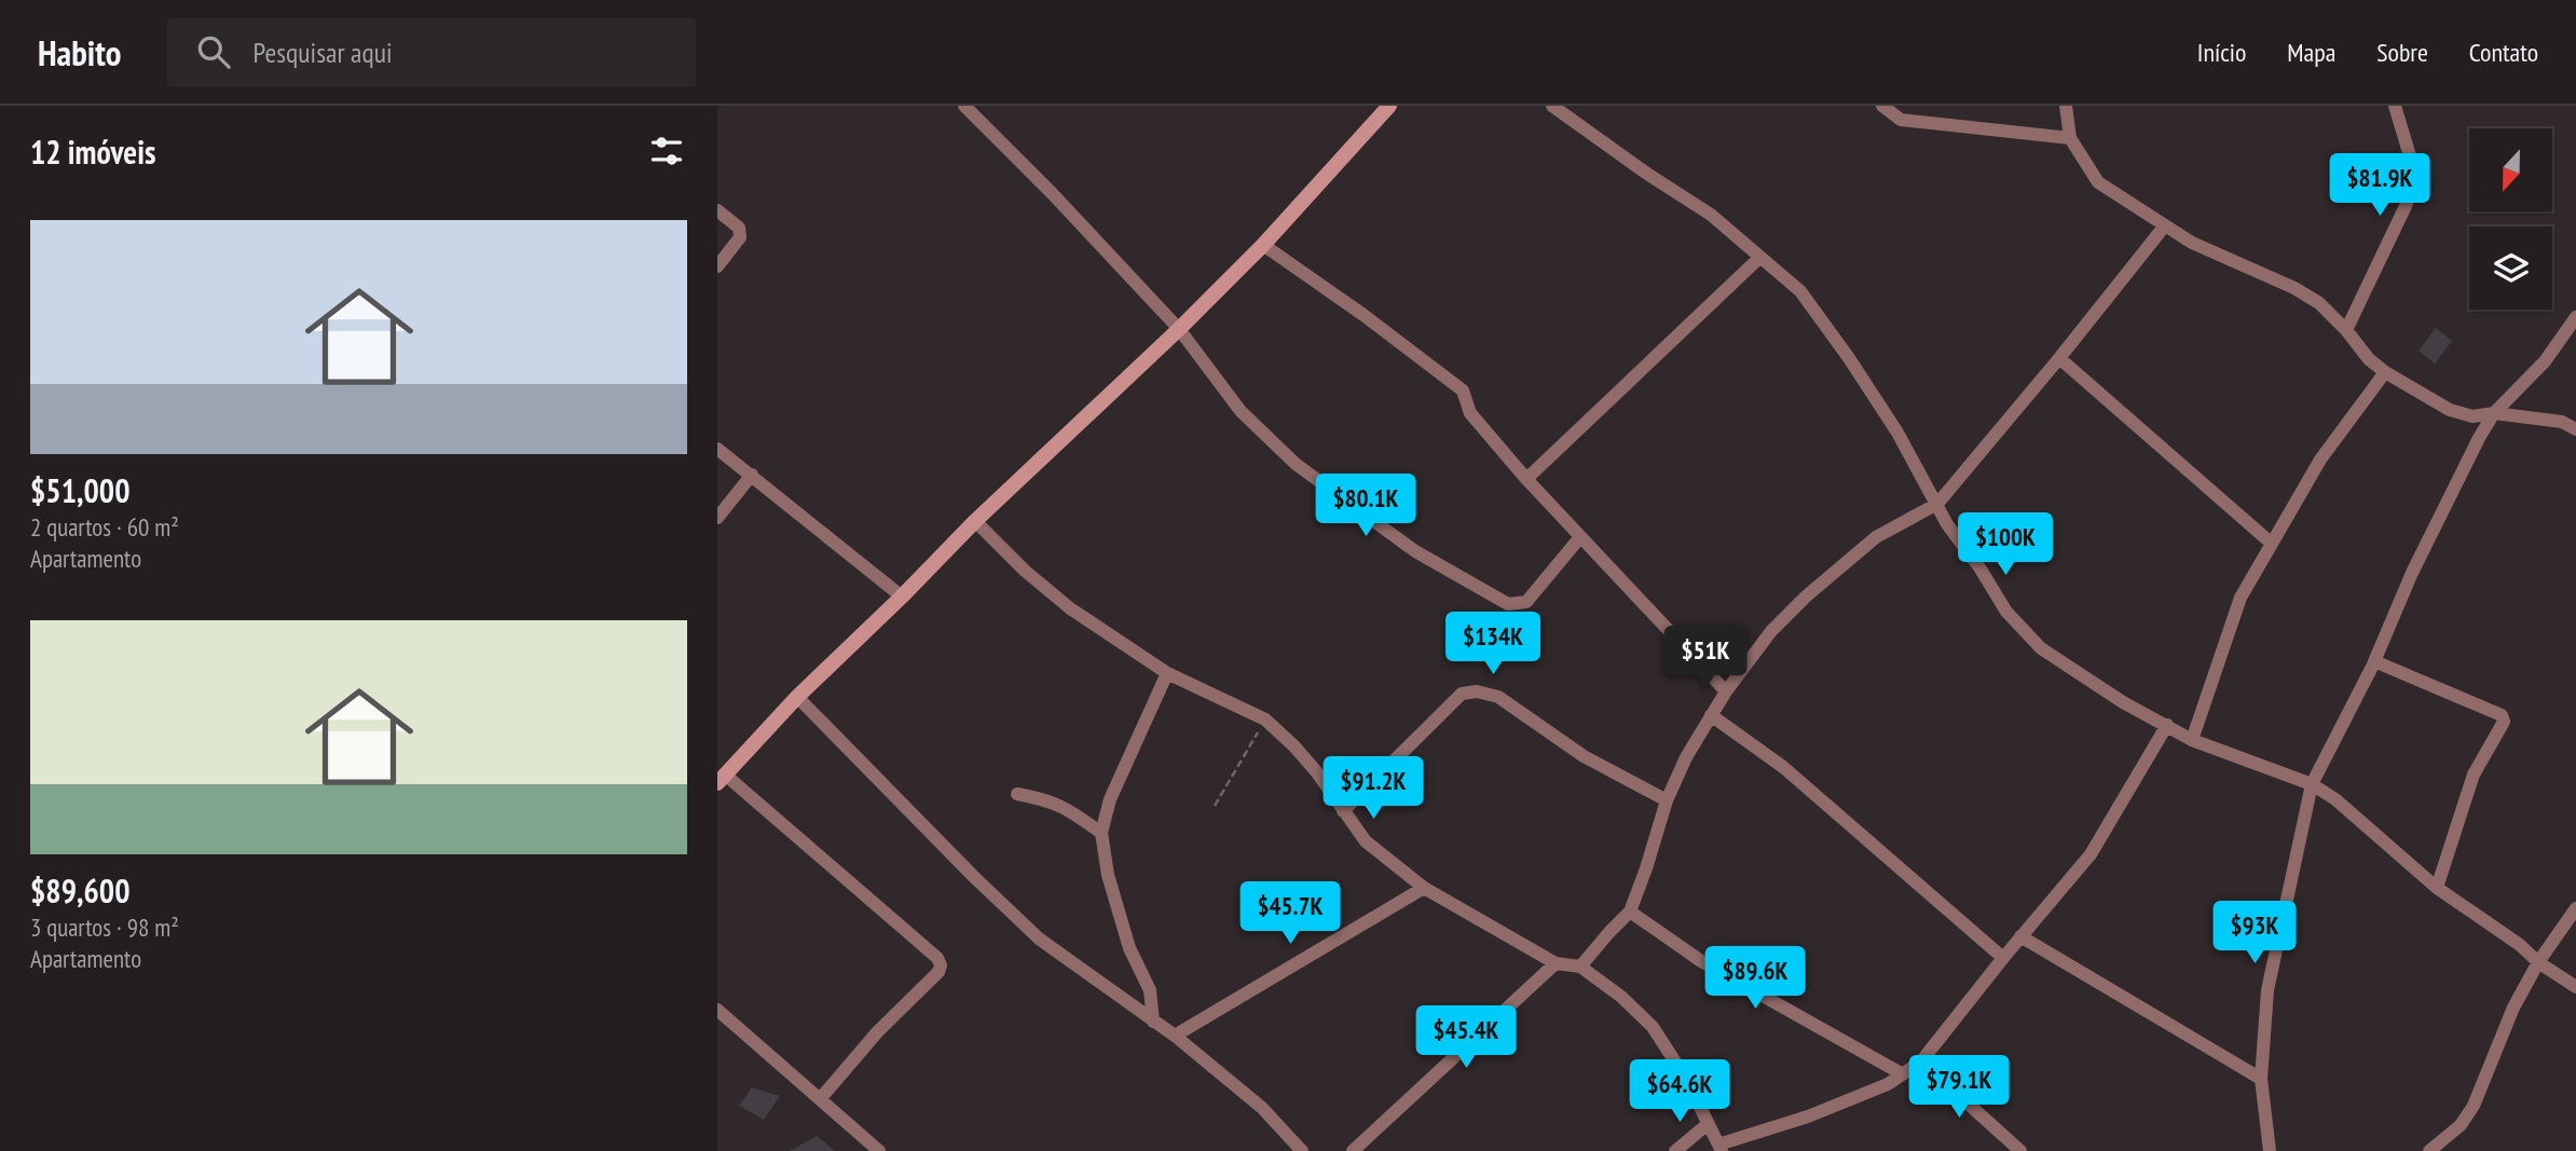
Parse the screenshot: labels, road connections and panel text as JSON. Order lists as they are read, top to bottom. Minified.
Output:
{"north":"bottom","page":{"header":"Habito","search":"Pesquisar aqui","nav":["Início","Mapa","Sobre","Contato"],"heading":"12 imóveis","price":["$81.9K","$80.1K","$100K","$134K","$51K","$91.2K","$45.7K","$93K","$89.6K","$45.4K","$79.1K","$64.6K"],"list":[{"name":"$51,000","note":"2 quartos · 60 m² · Apartamento"},{"name":"$89,600","note":"3 quartos · 98 m² · Apartamento"}]}}
